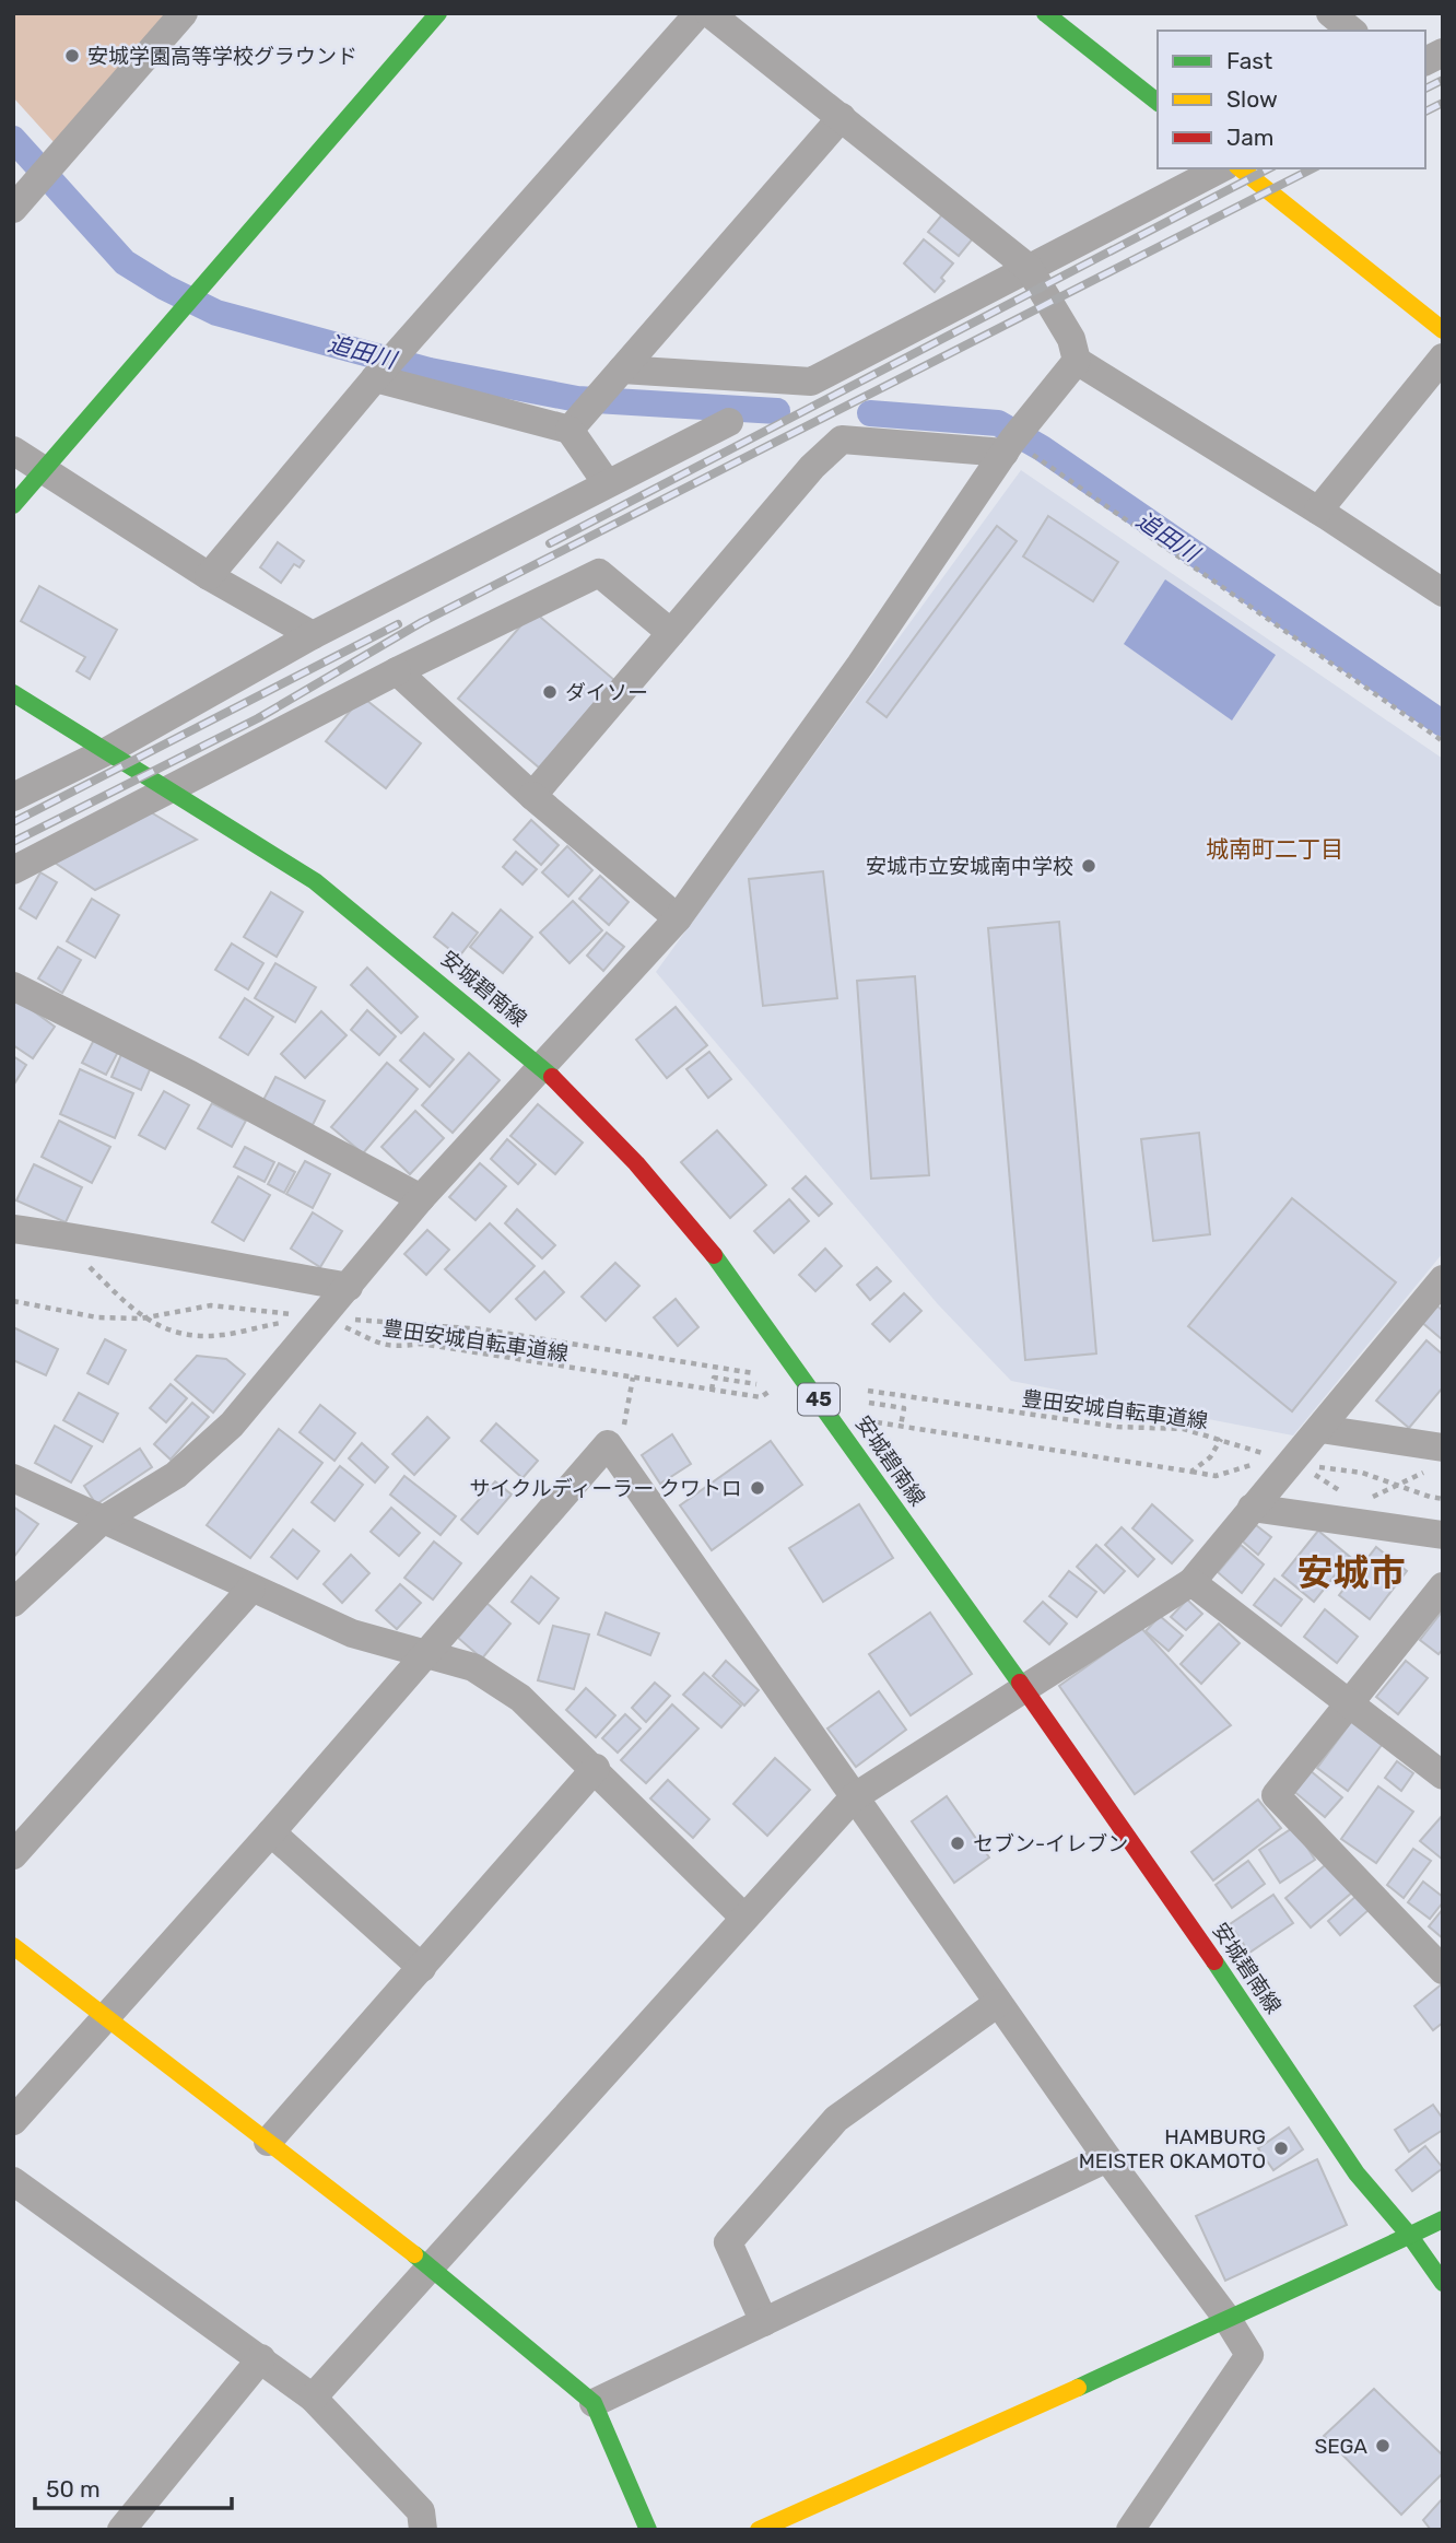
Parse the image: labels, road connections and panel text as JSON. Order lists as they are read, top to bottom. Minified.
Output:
{"streets":{"street":["安城碧南線","45"],"path":["豊田安城自転車道線"]},"crossings":[["安城碧南線","豊田安城自転車道線"]],"districts":["城南町二丁目","安城市"],"water":["追田川"],"places":["安城学園高等学校グラウンド","ダイソー","安城市立安城南中学校","サイクルディーラー クワトロ","セブン-イレブン","HAMBURG MEISTER OKAMOTO","SEGA"],"legend":["Fast","Slow","Jam"],"scale_bar":"50 m"}
